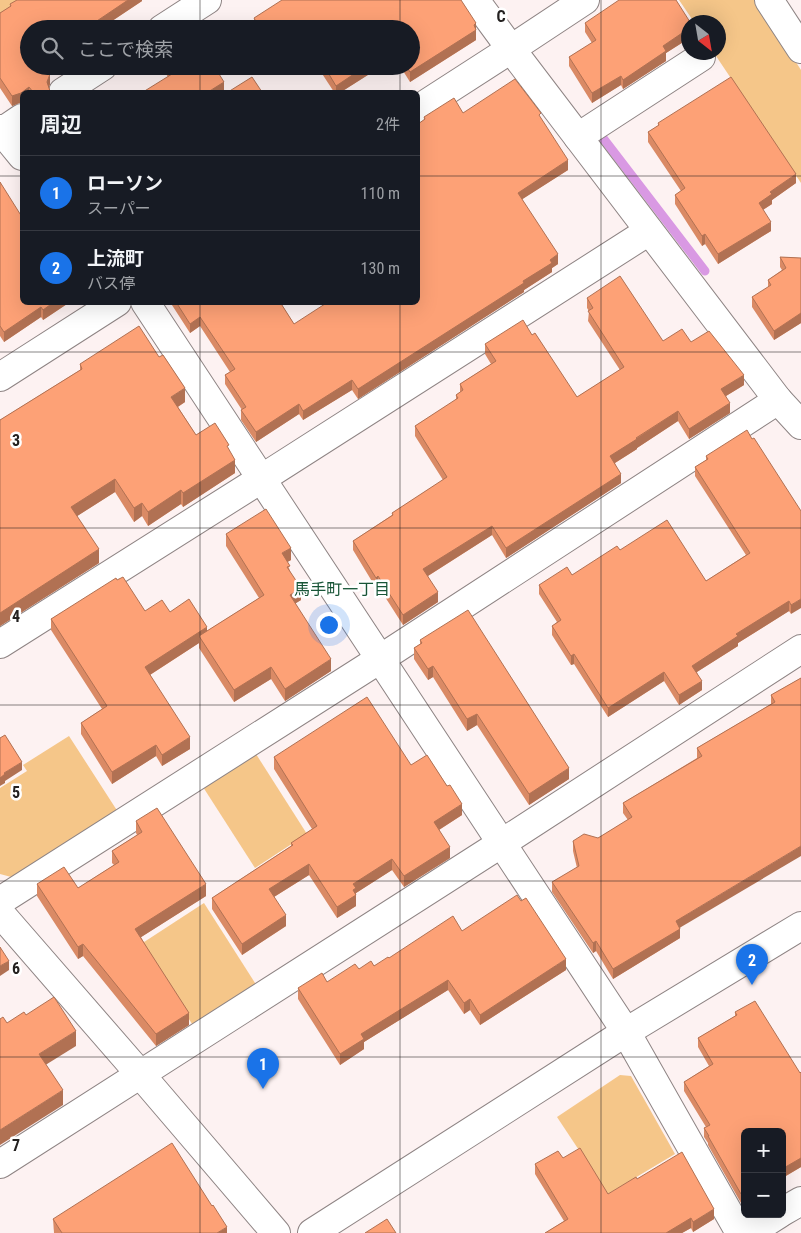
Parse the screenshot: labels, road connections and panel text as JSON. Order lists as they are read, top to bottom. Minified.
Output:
{"districts":["馬手町一丁目"],"north":"bottom right","page":{"search":"ここで検索","heading":["周辺","2件"],"list":[{"mark":"1","name":"ローソン","note":"スーパー","value":"110 m"},{"mark":"2","name":"上流町","note":"バス停","value":"130 m"}],"pins":["2","1"],"map_buttons":["+","−"]},"grid":{"columns":["C"],"rows":["3","4","5","6","7"]}}
